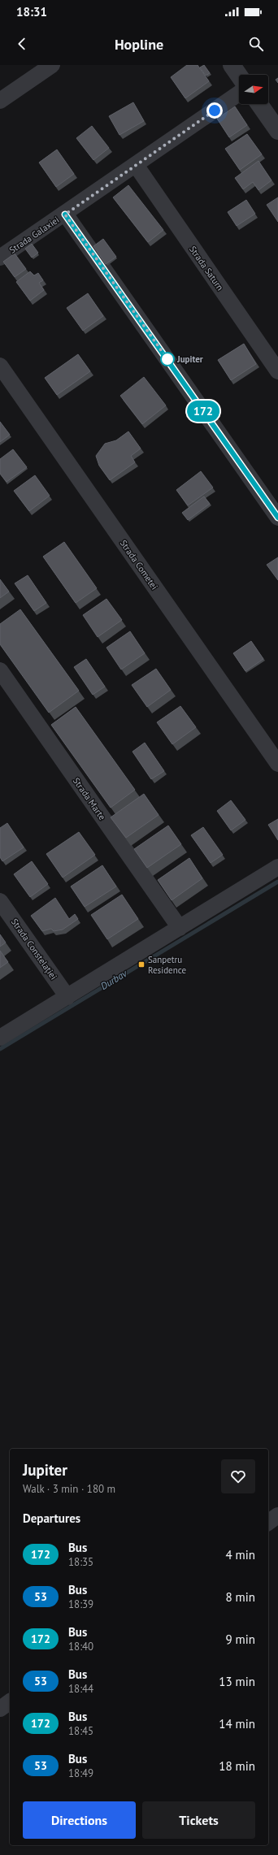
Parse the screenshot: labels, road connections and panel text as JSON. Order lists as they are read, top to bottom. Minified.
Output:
{"streets":{"street":["Strada Galaxiei","Strada Saturn","Strada Cometei","Strada Marte","Strada Constelației"]},"crossings":[["Strada Galaxiei","Strada Saturn"]],"water":["Durbav"],"places":{"other":["Jupiter"],"transit":["Sanpetru Residence"]},"lines":["bus line 172"],"north":"right","page":{"status":"18:31","header":"Hopline","on_map":"172","heading":[["Jupiter","Walk · 3 min · 180 m"],"Departures"],"list":[{"mark":"172","name":"Bus","note":"18:35","value":"4 min"},{"mark":"53","name":"Bus","note":"18:39","value":"8 min"},{"mark":"172","name":"Bus","note":"18:40","value":"9 min"},{"mark":"53","name":"Bus","note":"18:44","value":"13 min"},{"mark":"172","name":"Bus","note":"18:45","value":"14 min"},{"mark":"53","name":"Bus","note":"18:49","value":"18 min"}],"buttons":["Directions","Tickets"]}}
